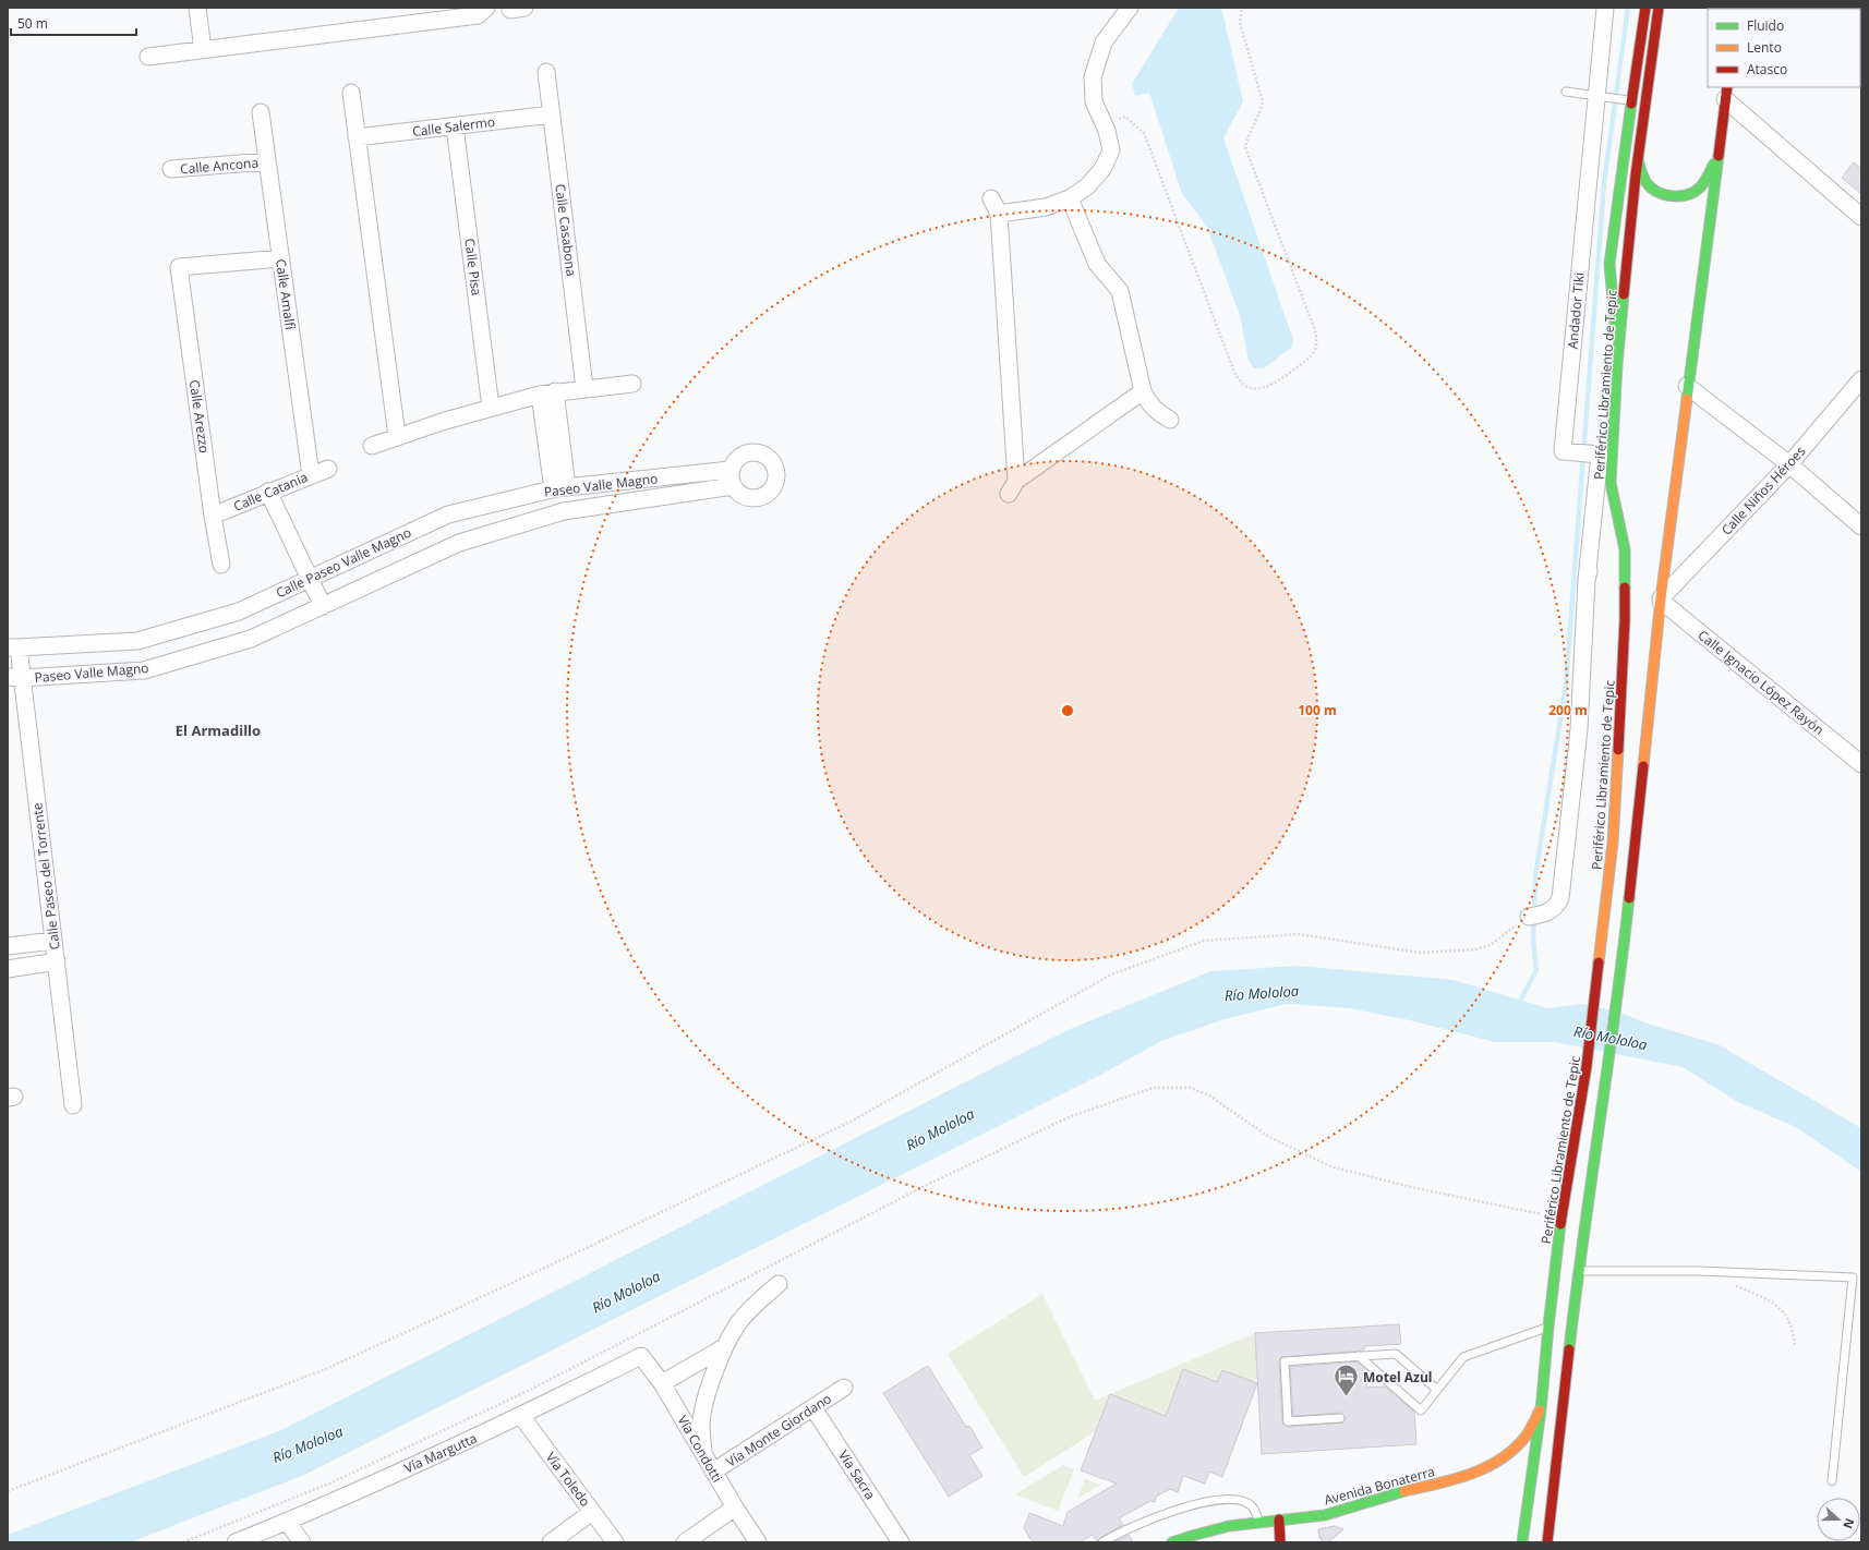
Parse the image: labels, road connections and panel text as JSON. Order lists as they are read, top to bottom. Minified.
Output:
{"streets":{"main road":["Periférico Libramiento de Tepic","Avenida Bonaterra"],"street":["Calle Salermo","Calle Ancona","Calle Casabona","Calle Pisa","Calle Amalfi","Andador Tiki","Calle Arezzo","Paseo Valle Magno","Calle Niños Héroes","Calle Catania","Calle Paseo Valle Magno","Calle Ignacio López Rayón","Calle Paseo del Torrente","Vía Monte Giordano","Vía Condotti","Vía Margutta","Vía Sacra","Vía Toledo"]},"crossings":[["Calle Salermo","Calle Casabona"],["Calle Salermo","Calle Pisa"],["Calle Ancona","Calle Amalfi"],["Calle Amalfi","Calle Arezzo"],["Calle Amalfi","Calle Catania"],["Periférico Libramiento de Tepic","Avenida Bonaterra"],["Calle Arezzo","Calle Catania"],["Paseo Valle Magno","Calle Paseo Valle Magno"],["Paseo Valle Magno","Calle Paseo del Torrente"],["Calle Niños Héroes","Calle Ignacio López Rayón"],["Calle Paseo Valle Magno","Calle Paseo del Torrente"],["Vía Monte Giordano","Vía Condotti"],["Vía Monte Giordano","Vía Sacra"],["Vía Condotti","Vía Margutta"],["Vía Margutta","Vía Toledo"]],"districts":["El Armadillo"],"water":["Río Mololoa"],"places":{"hotel":["Motel Azul"]},"legend":["Fluido","Lento","Atasco"],"scale_bar":"50 m","north":"right","rings":["100 m","200 m"]}
